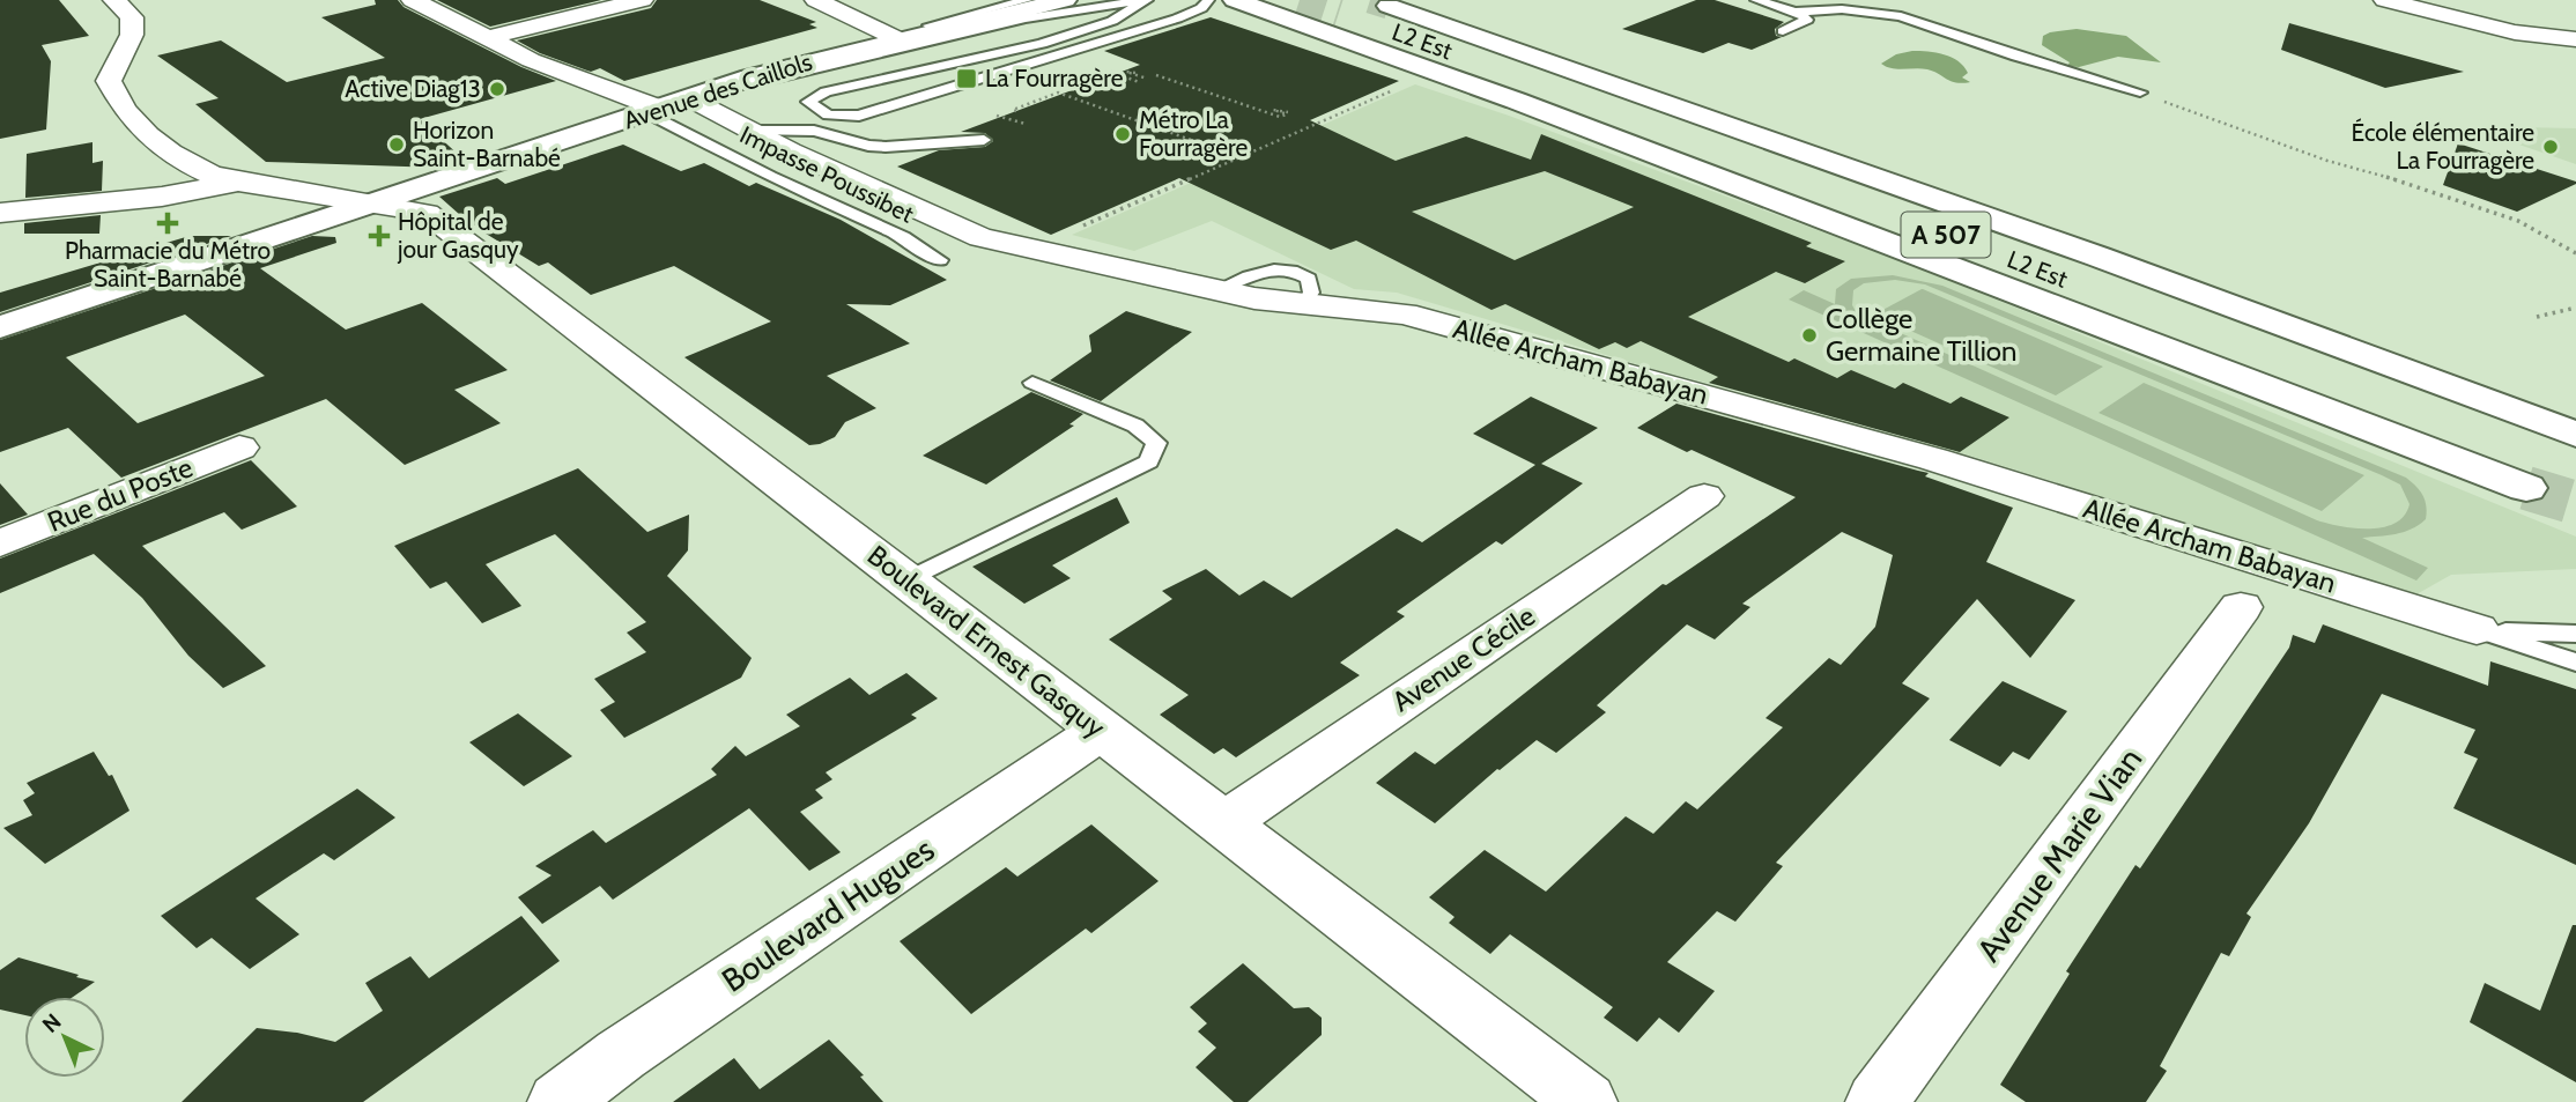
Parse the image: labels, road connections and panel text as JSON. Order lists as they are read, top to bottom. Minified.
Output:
{"streets":{"main road":["L2 Est","Avenue des Caillols","A 507"],"street":["Allée Archam Babayan","Rue du Poste","Boulevard Ernest Gasquy","Avenue Cécile","Avenue Marie Vian","Boulevard Hugues"],"lane":["Impasse Poussibet"]},"crossings":[["Avenue des Caillols","Impasse Poussibet"],["Avenue des Caillols","Allée Archam Babayan"],["Avenue des Caillols","Boulevard Ernest Gasquy"],["Boulevard Ernest Gasquy","Avenue Cécile"],["Boulevard Ernest Gasquy","Boulevard Hugues"]],"places":{"transit":["La Fourragère"],"other":["Active Diag13","Métro La Fourragère","Horizon Saint-Barnabé","École élémentaire La Fourragère","Collège Germaine Tillion"],"health":["Pharmacie du Métro Saint-Barnabé","Hôpital de jour Gasquy"]},"north":"top left"}
